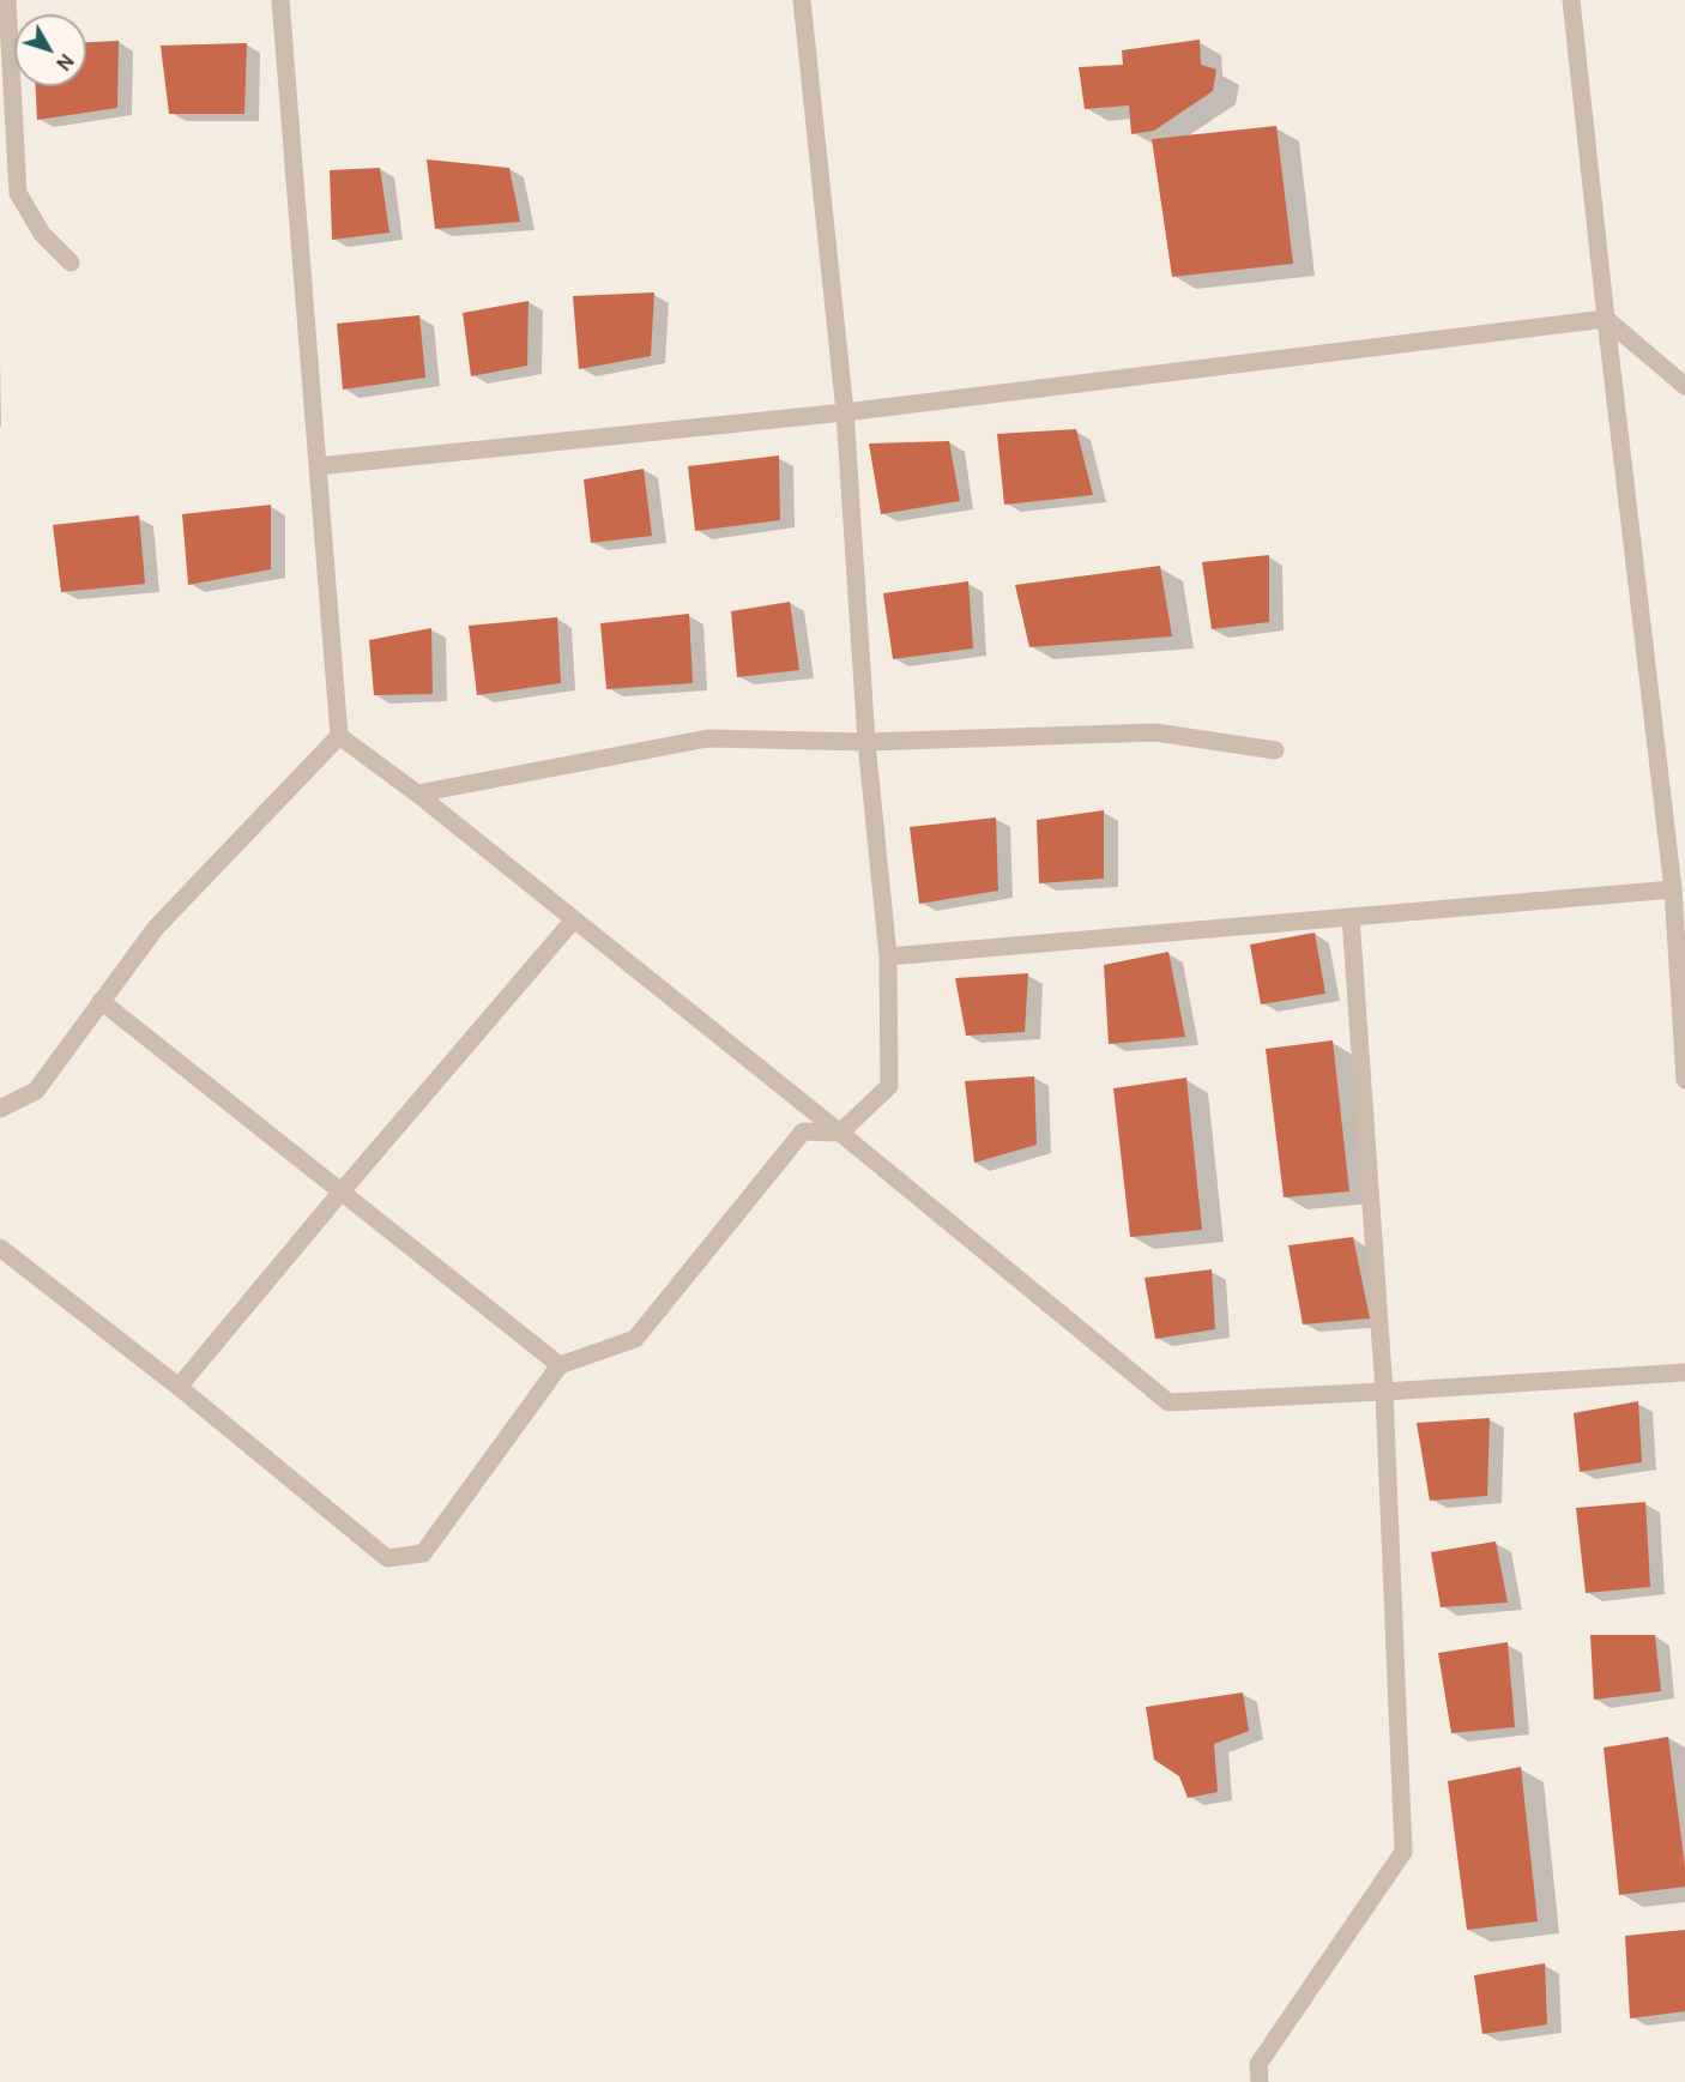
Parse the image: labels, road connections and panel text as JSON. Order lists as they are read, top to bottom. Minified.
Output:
{"north":"bottom right"}
